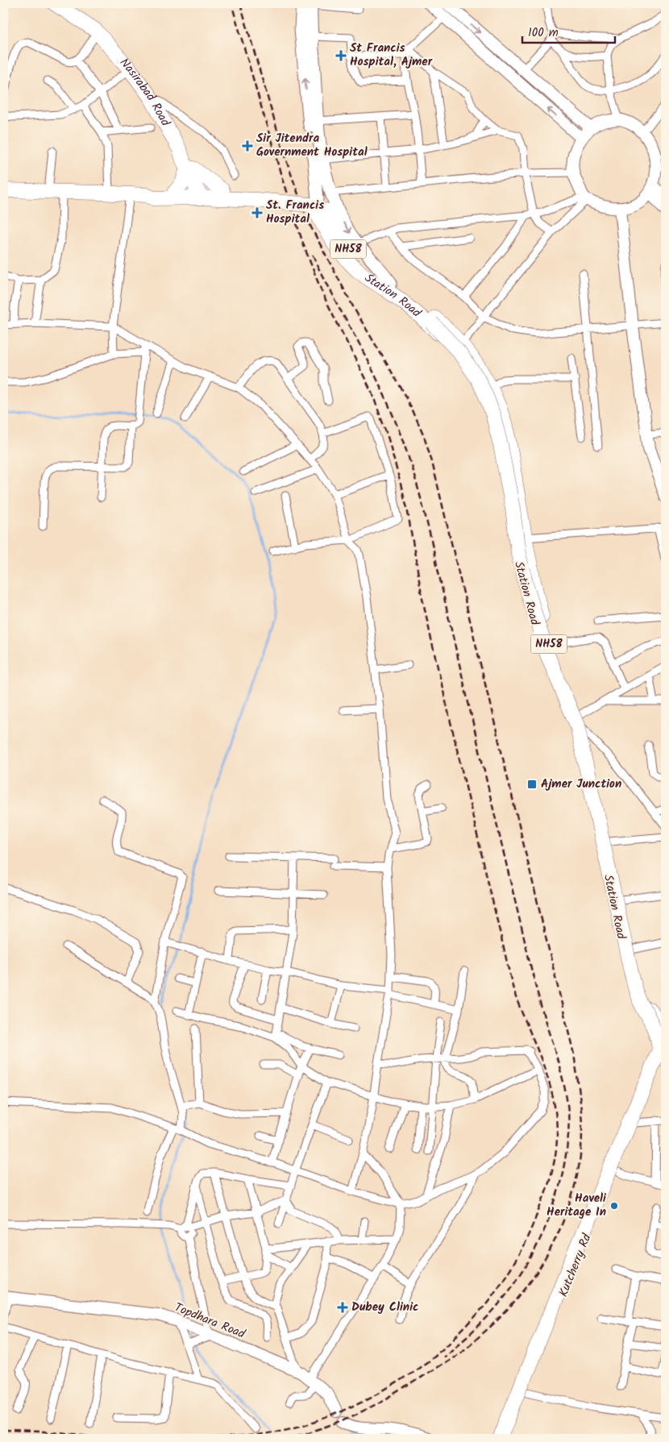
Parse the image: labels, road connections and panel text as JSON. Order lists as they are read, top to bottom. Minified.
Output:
{"streets":{"highway":["Nasirabad Road","NH58","Station Road","Kutcherry Rd"],"street":["Topdhara Road"]},"crossings":[["Station Road","Kutcherry Rd"]],"places":{"health":["St Francis Hospital, Ajmer","Sir Jitendra Government Hospital","St. Francis Hospital","Dubey Clinic"],"transit":["Ajmer Junction"],"other":["Haveli Heritage In"]},"scale_bar":"100 m"}
